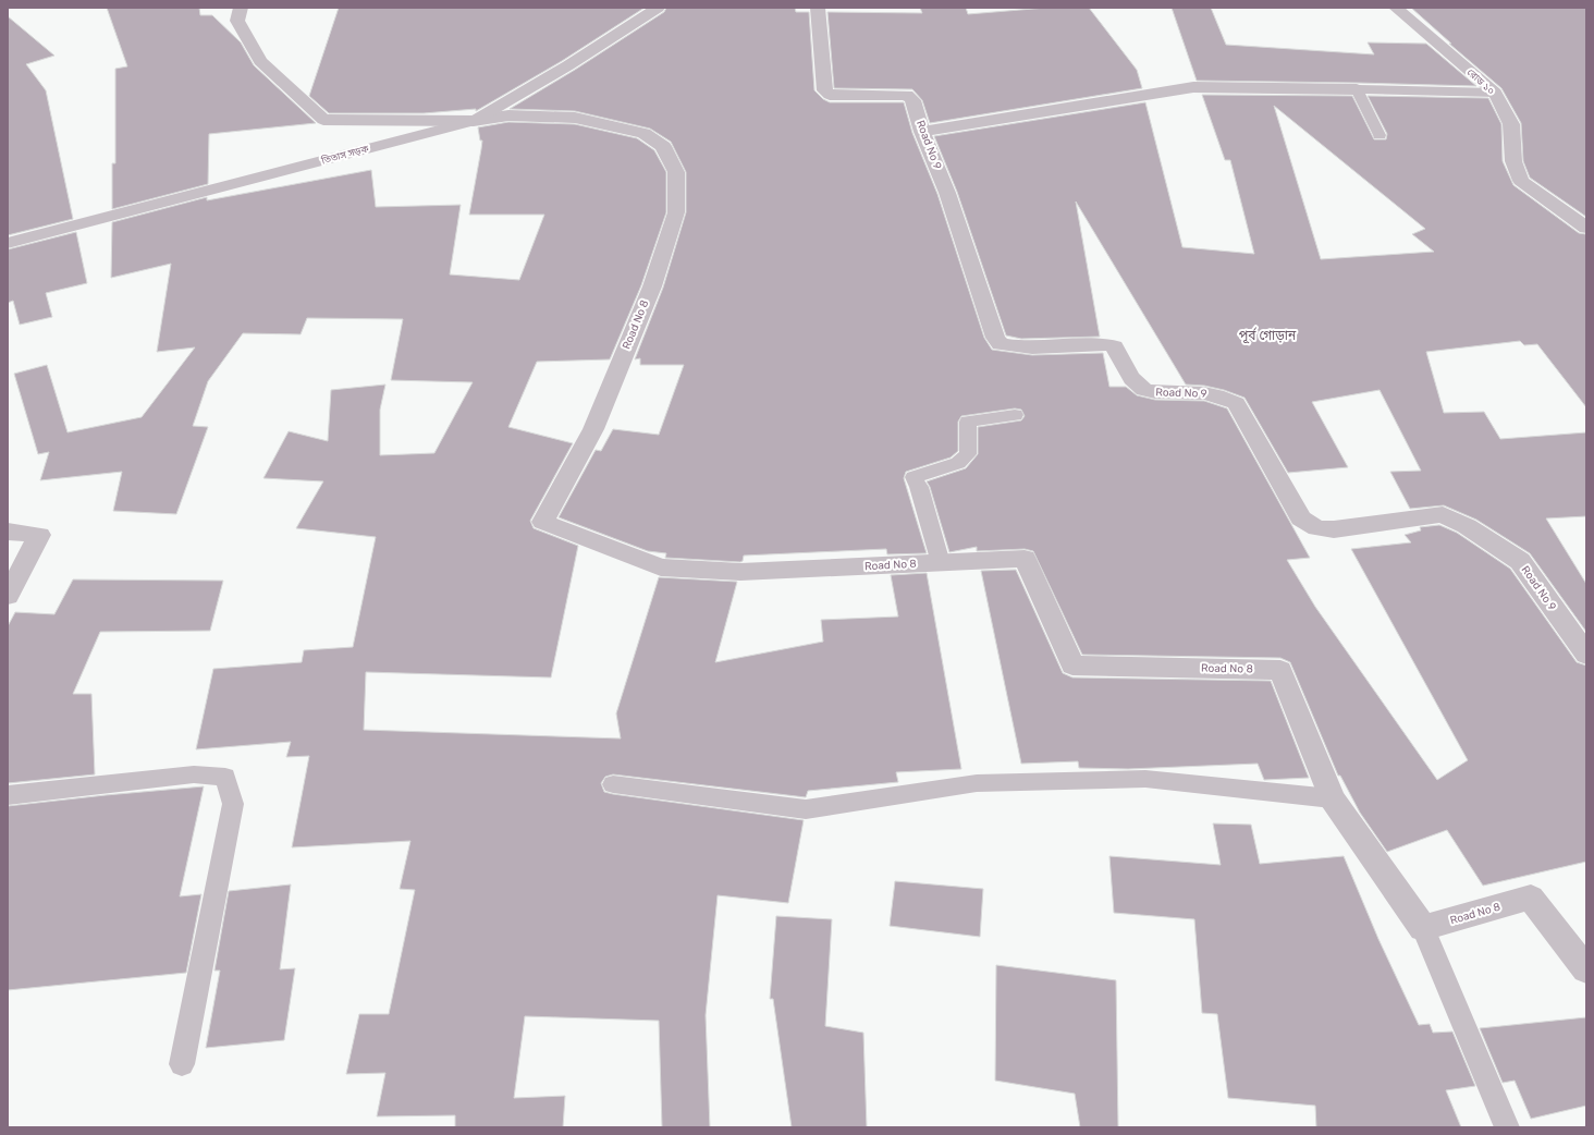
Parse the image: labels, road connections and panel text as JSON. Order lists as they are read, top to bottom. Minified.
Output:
{"streets":{"street":["রোড ১০","Road No 9","তিতাস সড়ক","Road No 8"]},"crossings":[["তিতাস সড়ক","Road No 8"]],"districts":["পূর্ব গোড়ান"]}
